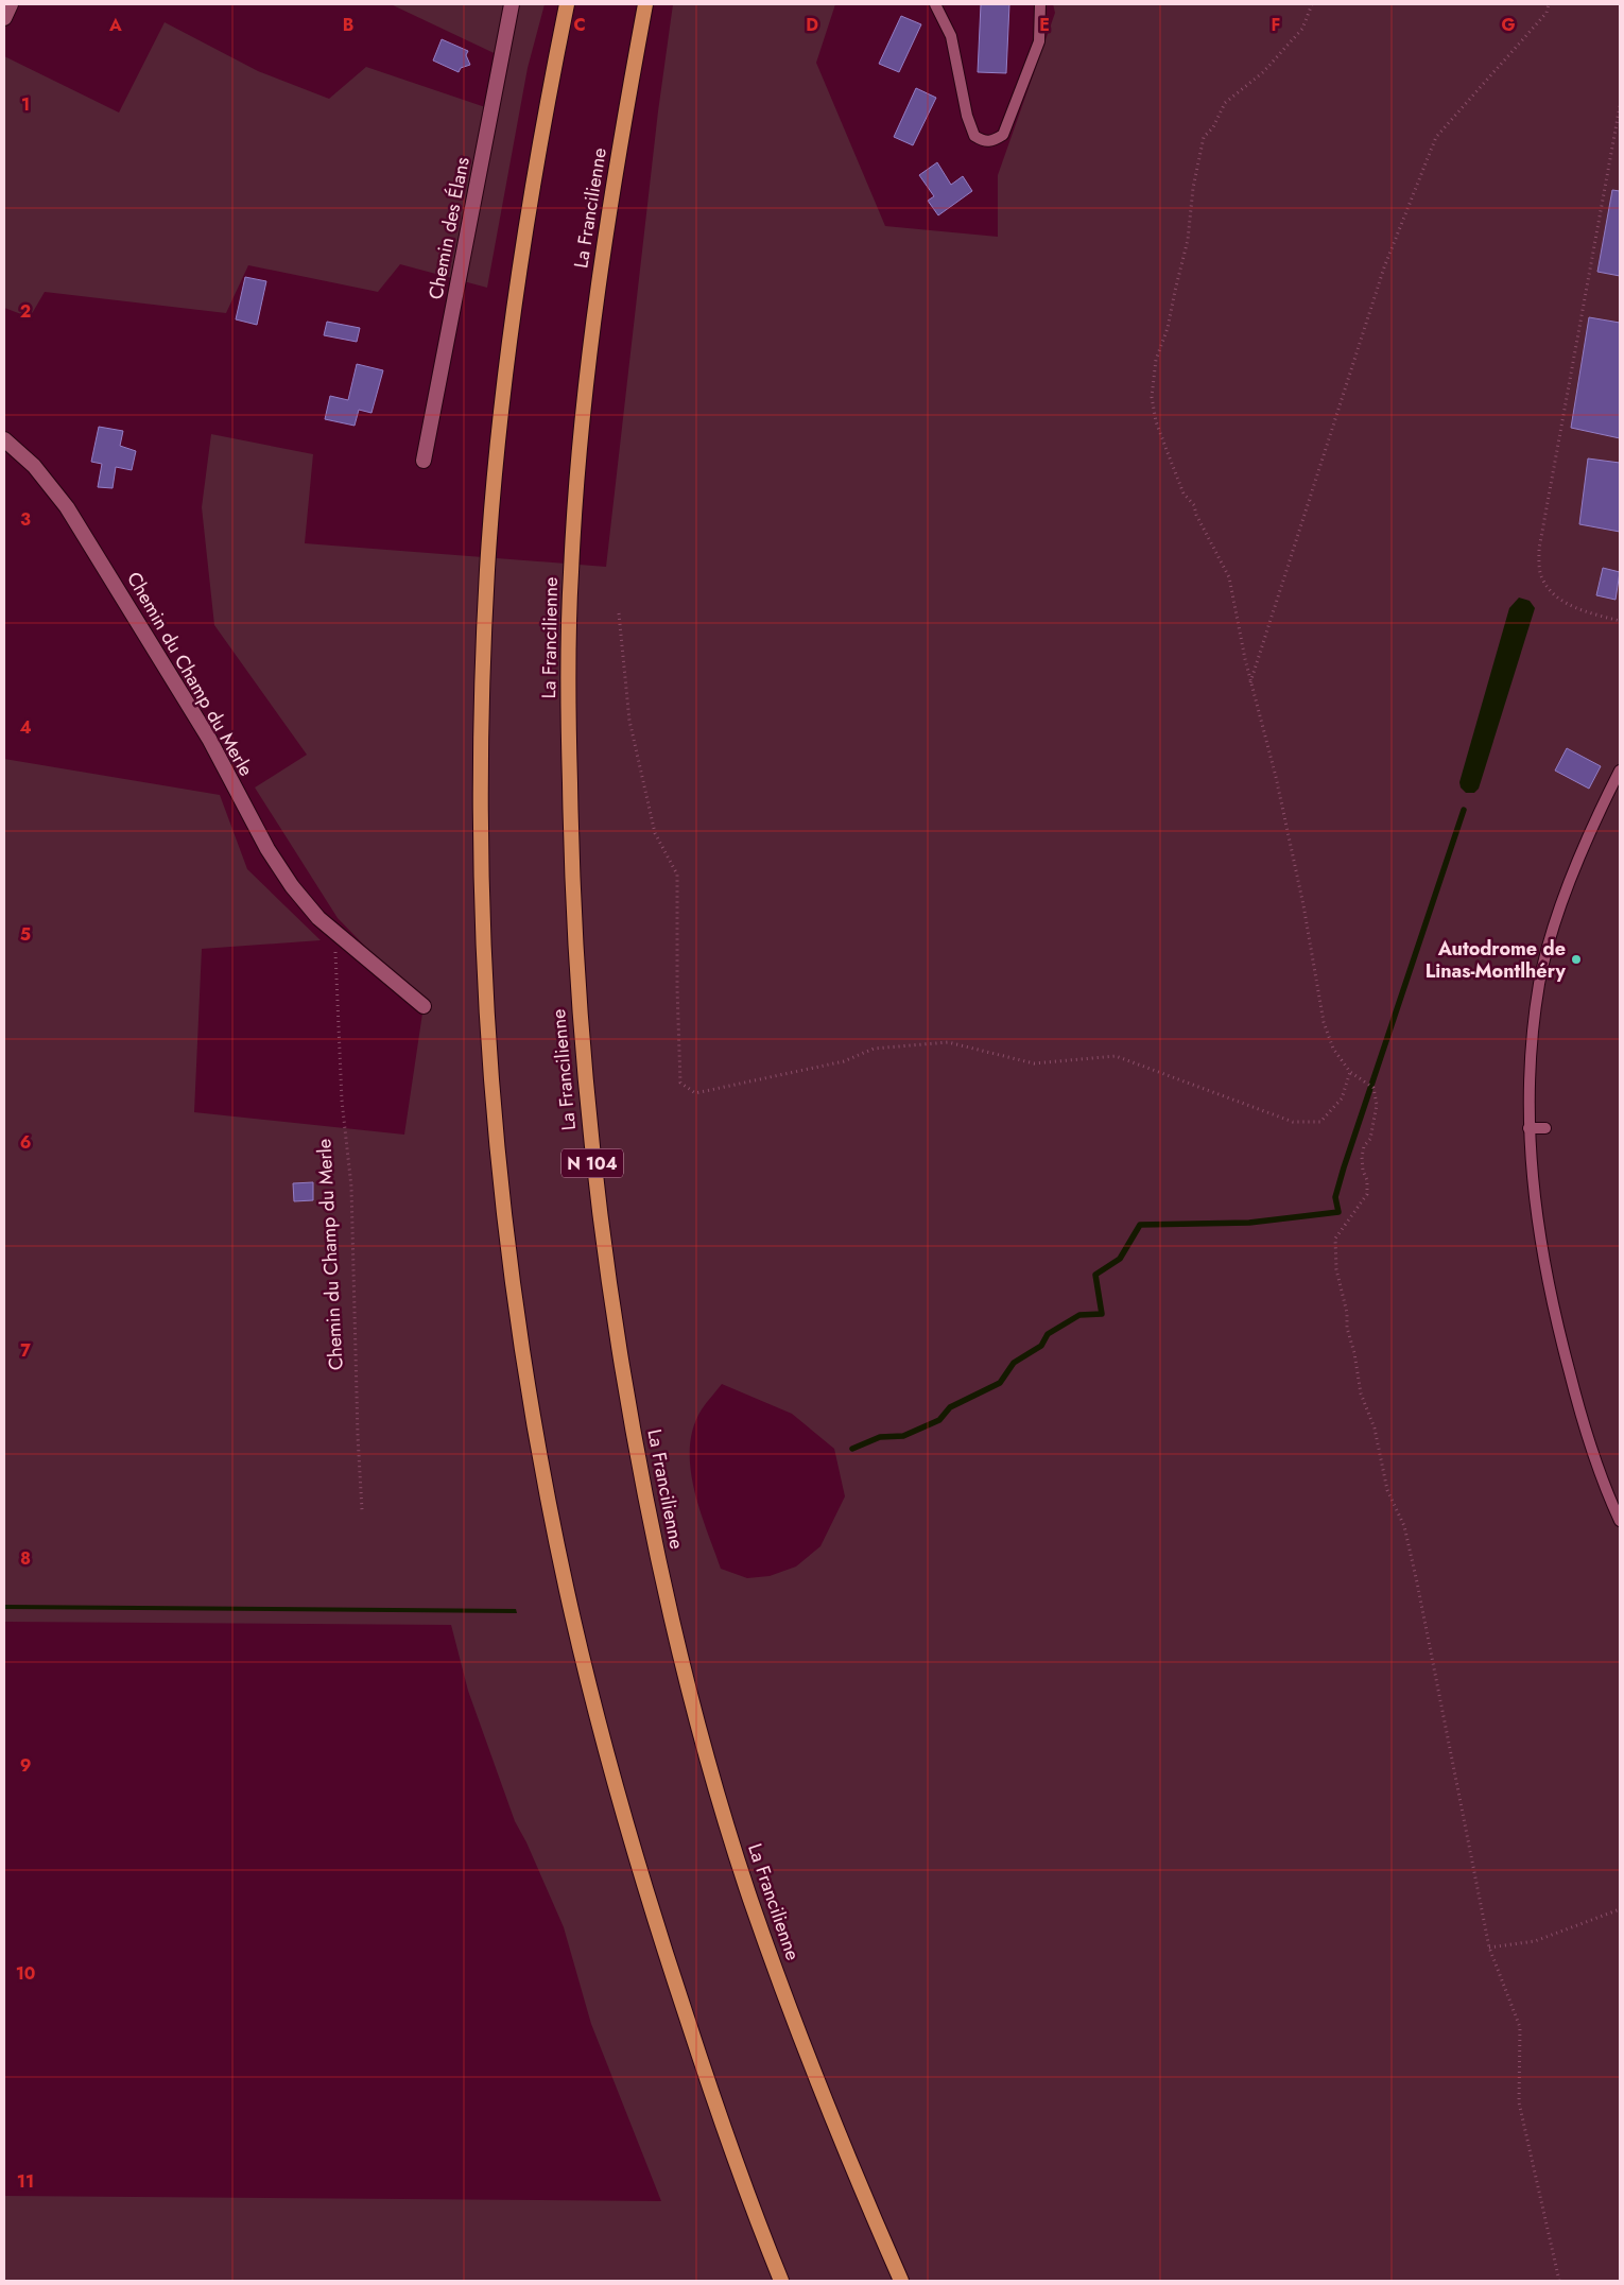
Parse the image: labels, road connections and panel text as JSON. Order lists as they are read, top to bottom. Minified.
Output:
{"streets":{"highway":["La Francilienne","N 104"],"street":["Chemin des Élans","Chemin du Champ du Merle"]},"places":["Autodrome de Linas-Montlhéry"],"grid":{"columns":["A","B","C","D","E","F","G"],"rows":["1","2","3","4","5","6","7","8","9","10","11"]}}
